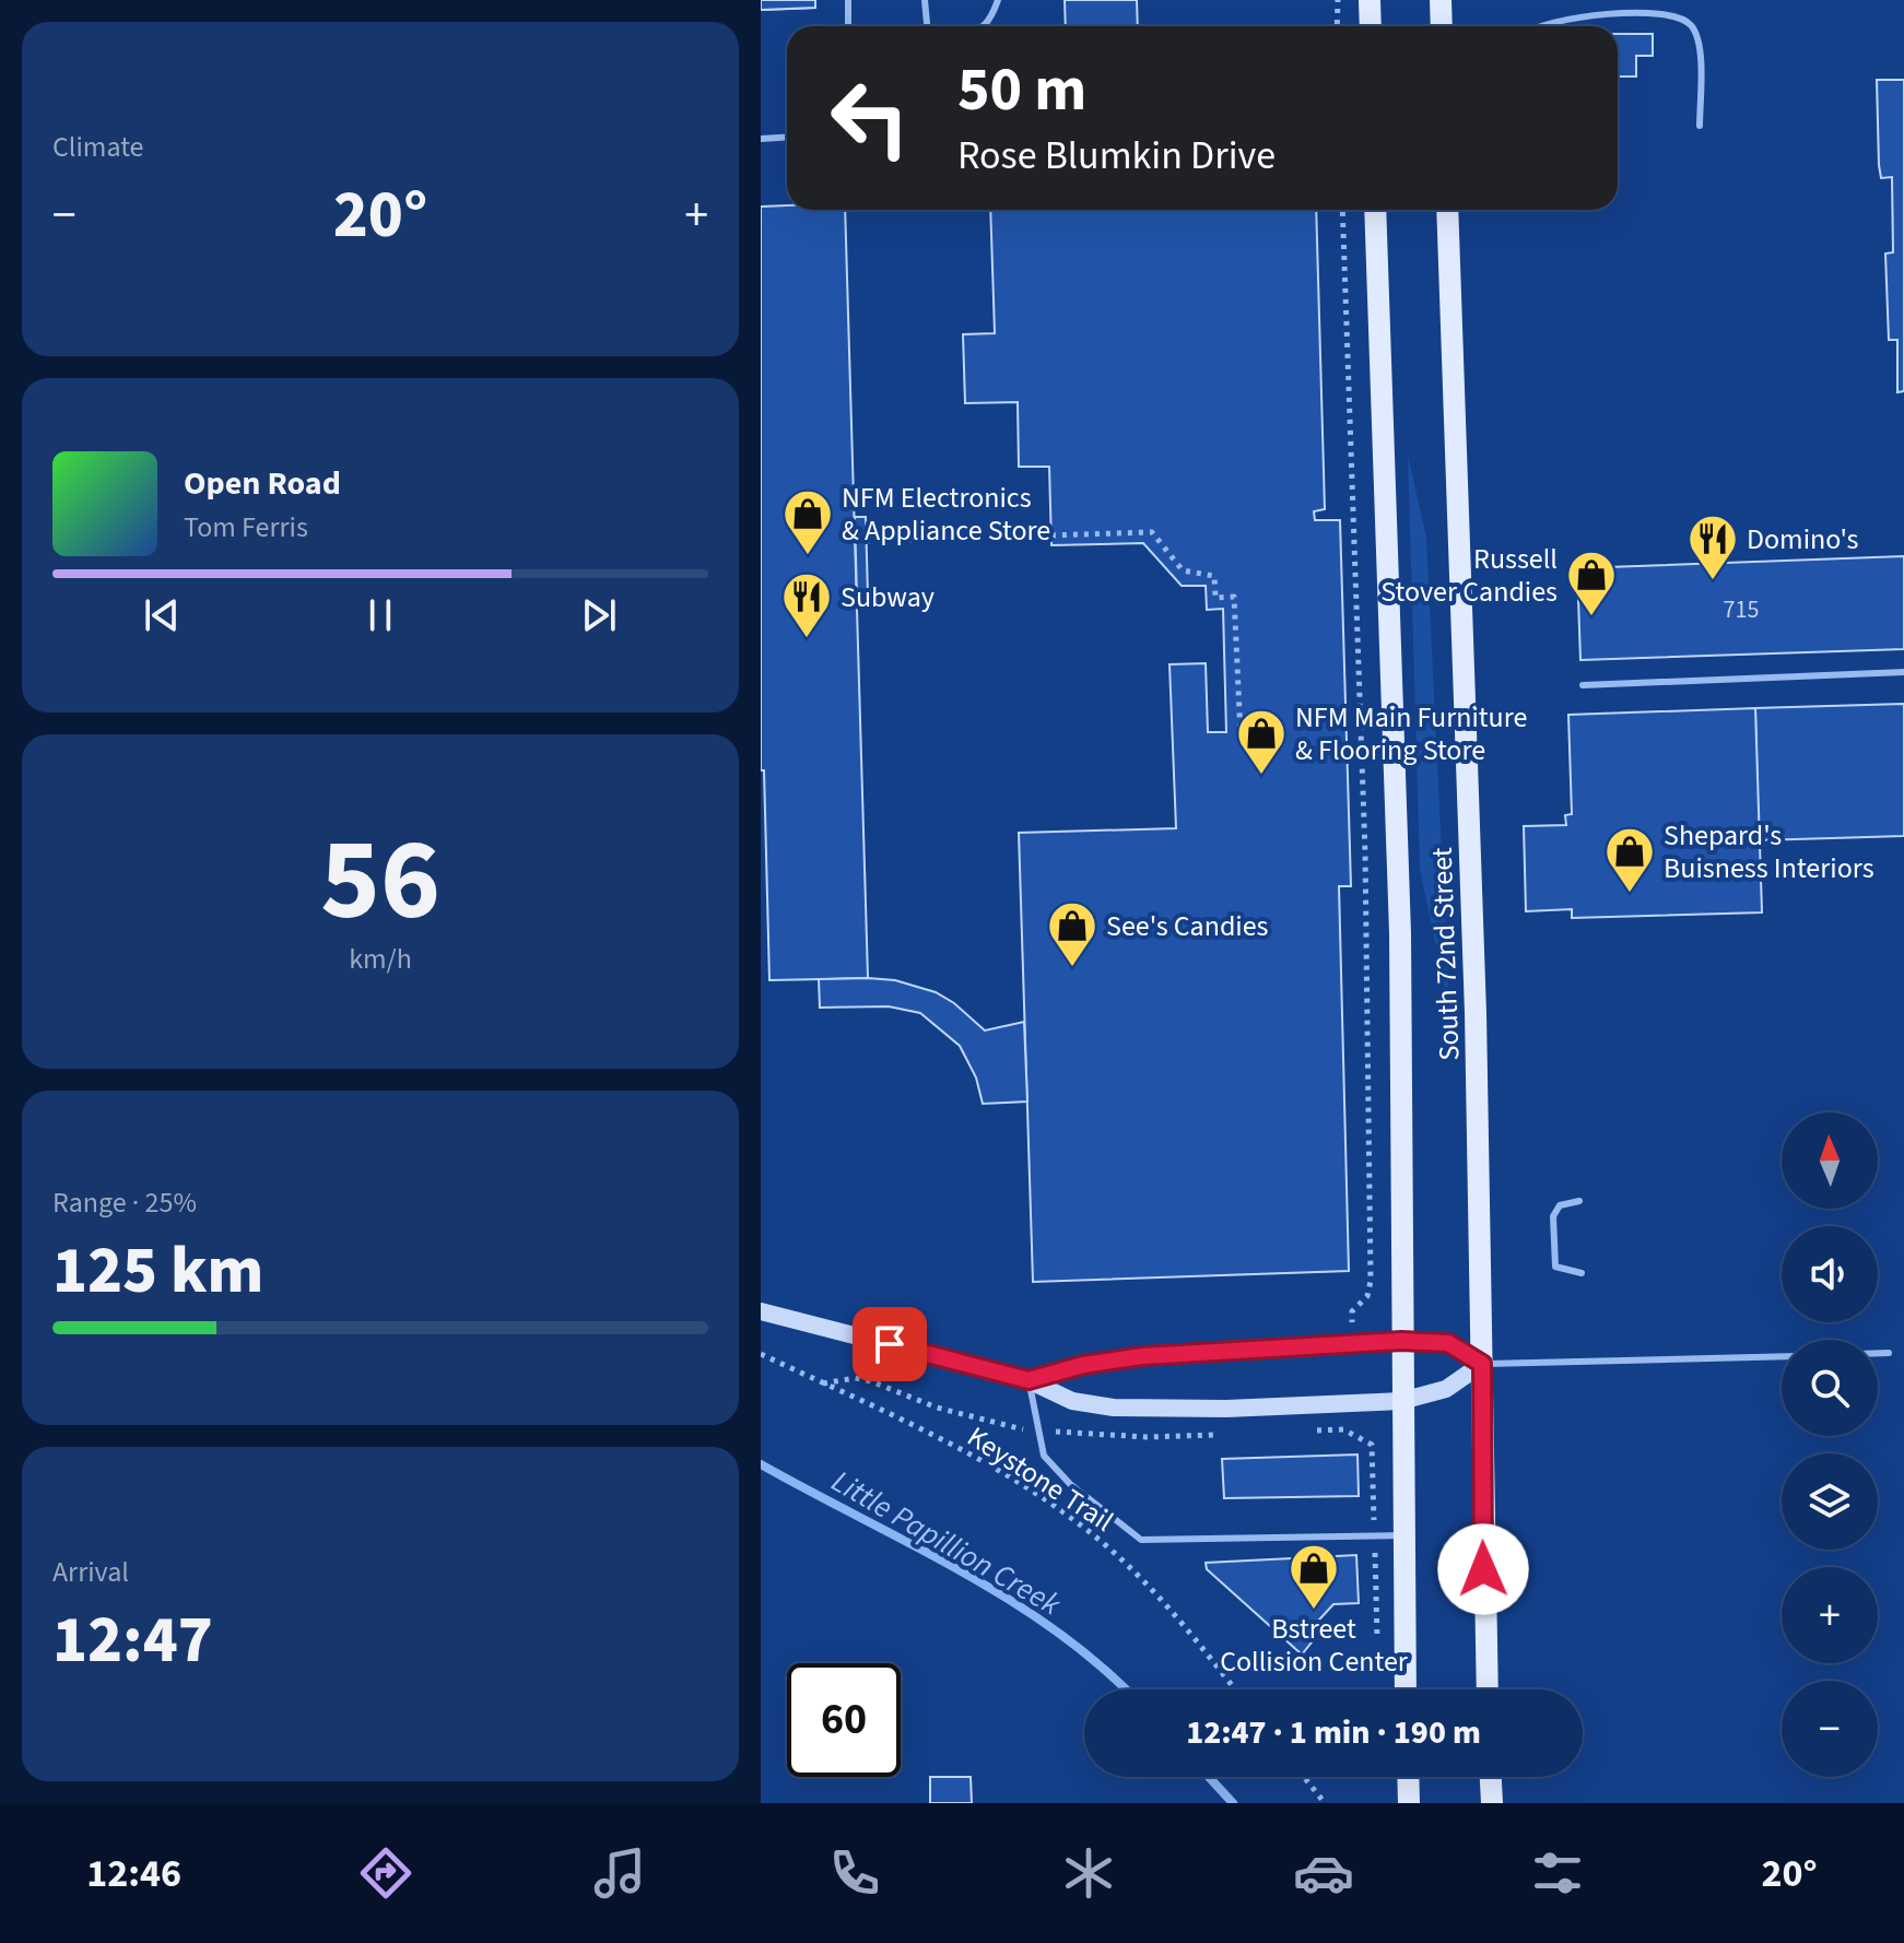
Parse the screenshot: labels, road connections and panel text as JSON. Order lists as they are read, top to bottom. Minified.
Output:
{"streets":{"main road":["South 72nd Street"],"path":["Keystone Trail"]},"water":["Little Papillion Creek"],"places":{"shop":["NFM Electronics & Appliance Store","Russell Stover Candies","NFM Main Furniture & Flooring Store","Shepard's Buisness Interiors","See's Candies","Bstreet Collision Center"],"restaurant":["Domino's","Subway"]},"house_numbers":["715"],"north":"top","page":{"tile":["Climate",["56","km/h"],["Range · 25%","125 km"],["Arrival","12:47"]],"turn":["50 m","Rose Blumkin Drive"],"heat":["−","20°","+"],"song":["Open Road","Tom Ferris"],"map_buttons":["+","−"],"limit":"60","trip":"12:47 · 1 min · 190 m","tabs":["12:46","20°"]}}
